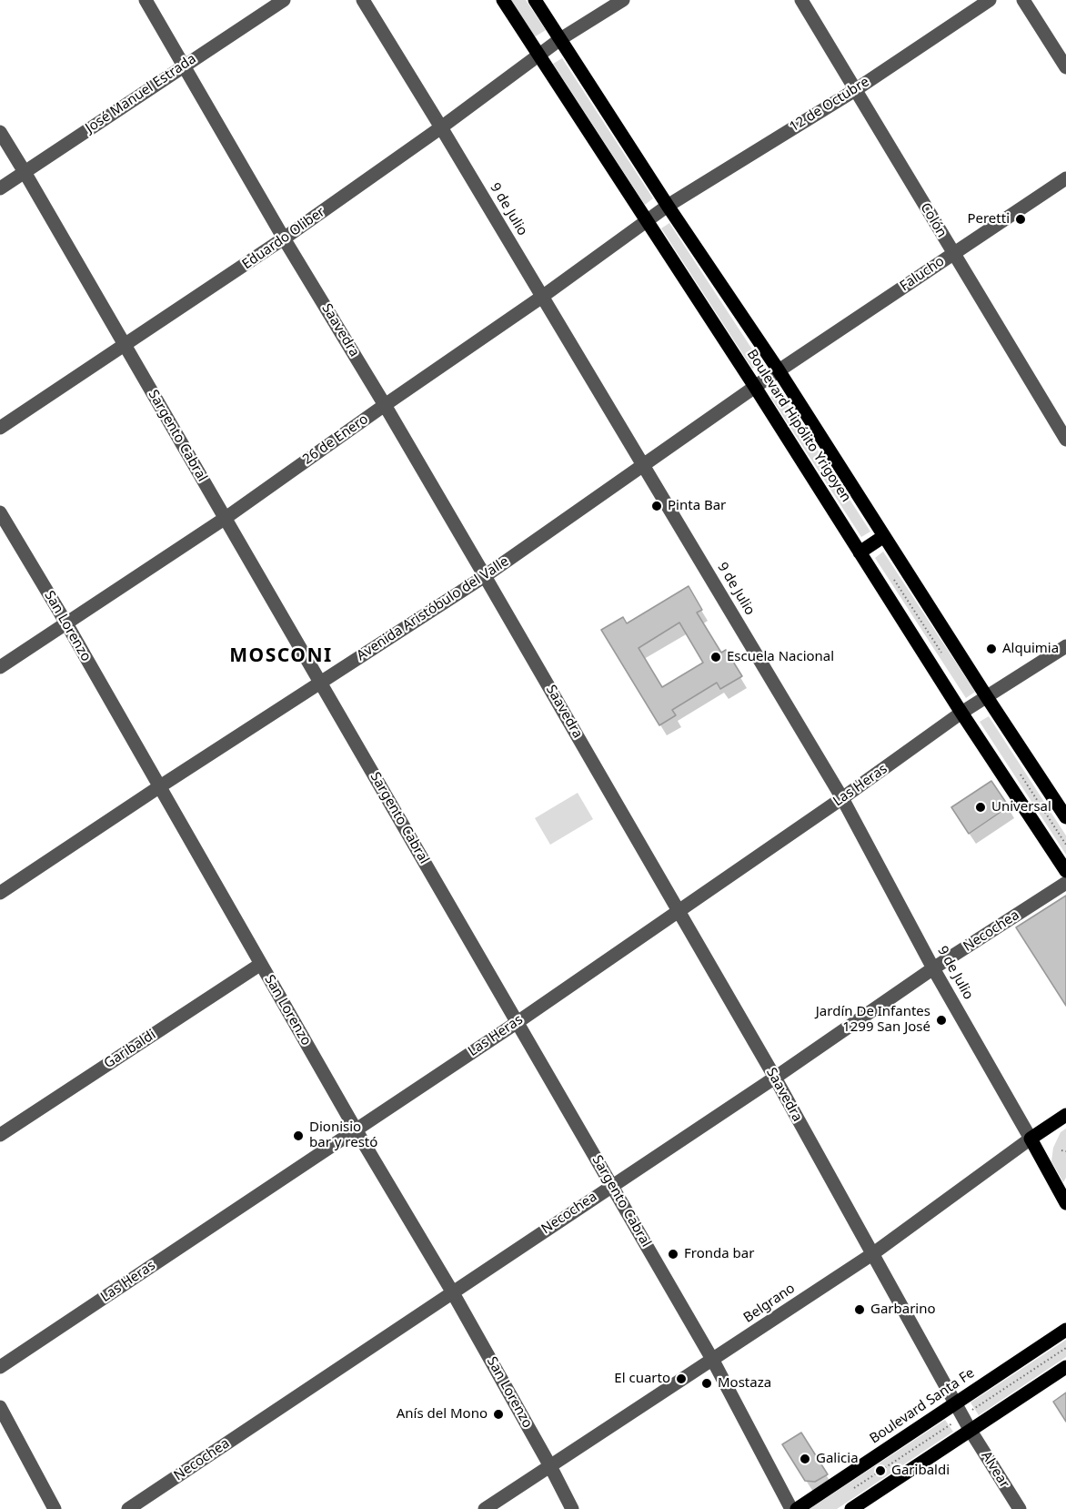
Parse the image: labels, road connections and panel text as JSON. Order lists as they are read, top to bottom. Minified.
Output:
{"streets":{"main road":["9 de Julio","Boulevard Hipólito Yrigoyen","Belgrano","Boulevard Santa Fe"],"street":["José Manuel Estrada","12 de Octubre","Colón","Eduardo Oliber","Falucho","Saavedra","Sargento Cabral","26 de Enero","Avenida Aristóbulo del Valle","San Lorenzo","Las Heras","Necochea","Garibaldi","Alvear"]},"crossings":[["José Manuel Estrada","Saavedra"],["José Manuel Estrada","Sargento Cabral"],["12 de Octubre","Colón"],["12 de Octubre","Boulevard Hipólito Yrigoyen"],["12 de Octubre","26 de Enero"],["9 de Julio","Eduardo Oliber"],["9 de Julio","26 de Enero"],["9 de Julio","Avenida Aristóbulo del Valle"],["9 de Julio","Las Heras"],["9 de Julio","Necochea"],["9 de Julio","Belgrano"],["Colón","Falucho"],["Eduardo Oliber","Saavedra"],["Eduardo Oliber","Boulevard Hipólito Yrigoyen"],["Eduardo Oliber","Sargento Cabral"],["Falucho","Boulevard Hipólito Yrigoyen"],["Falucho","Avenida Aristóbulo del Valle"],["Saavedra","26 de Enero"],["Saavedra","Avenida Aristóbulo del Valle"],["Saavedra","Las Heras"],["Saavedra","Necochea"],["Saavedra","Belgrano"],["Saavedra","Boulevard Santa Fe"],["Saavedra","Alvear"],["Boulevard Hipólito Yrigoyen","26 de Enero"],["Boulevard Hipólito Yrigoyen","Avenida Aristóbulo del Valle"],["Boulevard Hipólito Yrigoyen","Las Heras"],["Sargento Cabral","26 de Enero"],["Sargento Cabral","Avenida Aristóbulo del Valle"],["Sargento Cabral","Las Heras"],["Sargento Cabral","Necochea"],["Sargento Cabral","Belgrano"],["26 de Enero","San Lorenzo"],["Avenida Aristóbulo del Valle","San Lorenzo"],["San Lorenzo","Las Heras"],["San Lorenzo","Necochea"],["San Lorenzo","Garibaldi"],["San Lorenzo","Belgrano"]],"districts":["MOSCONI"],"places":["Peretti","Pinta Bar","Alquimia","Escuela Nacional","Universal","Jardín De Infantes 1299 San José","Dionisio bar y restó","Fronda bar","Garbarino","El cuarto","Mostaza","Anís del Mono","Galicia","Garibaldi"]}
